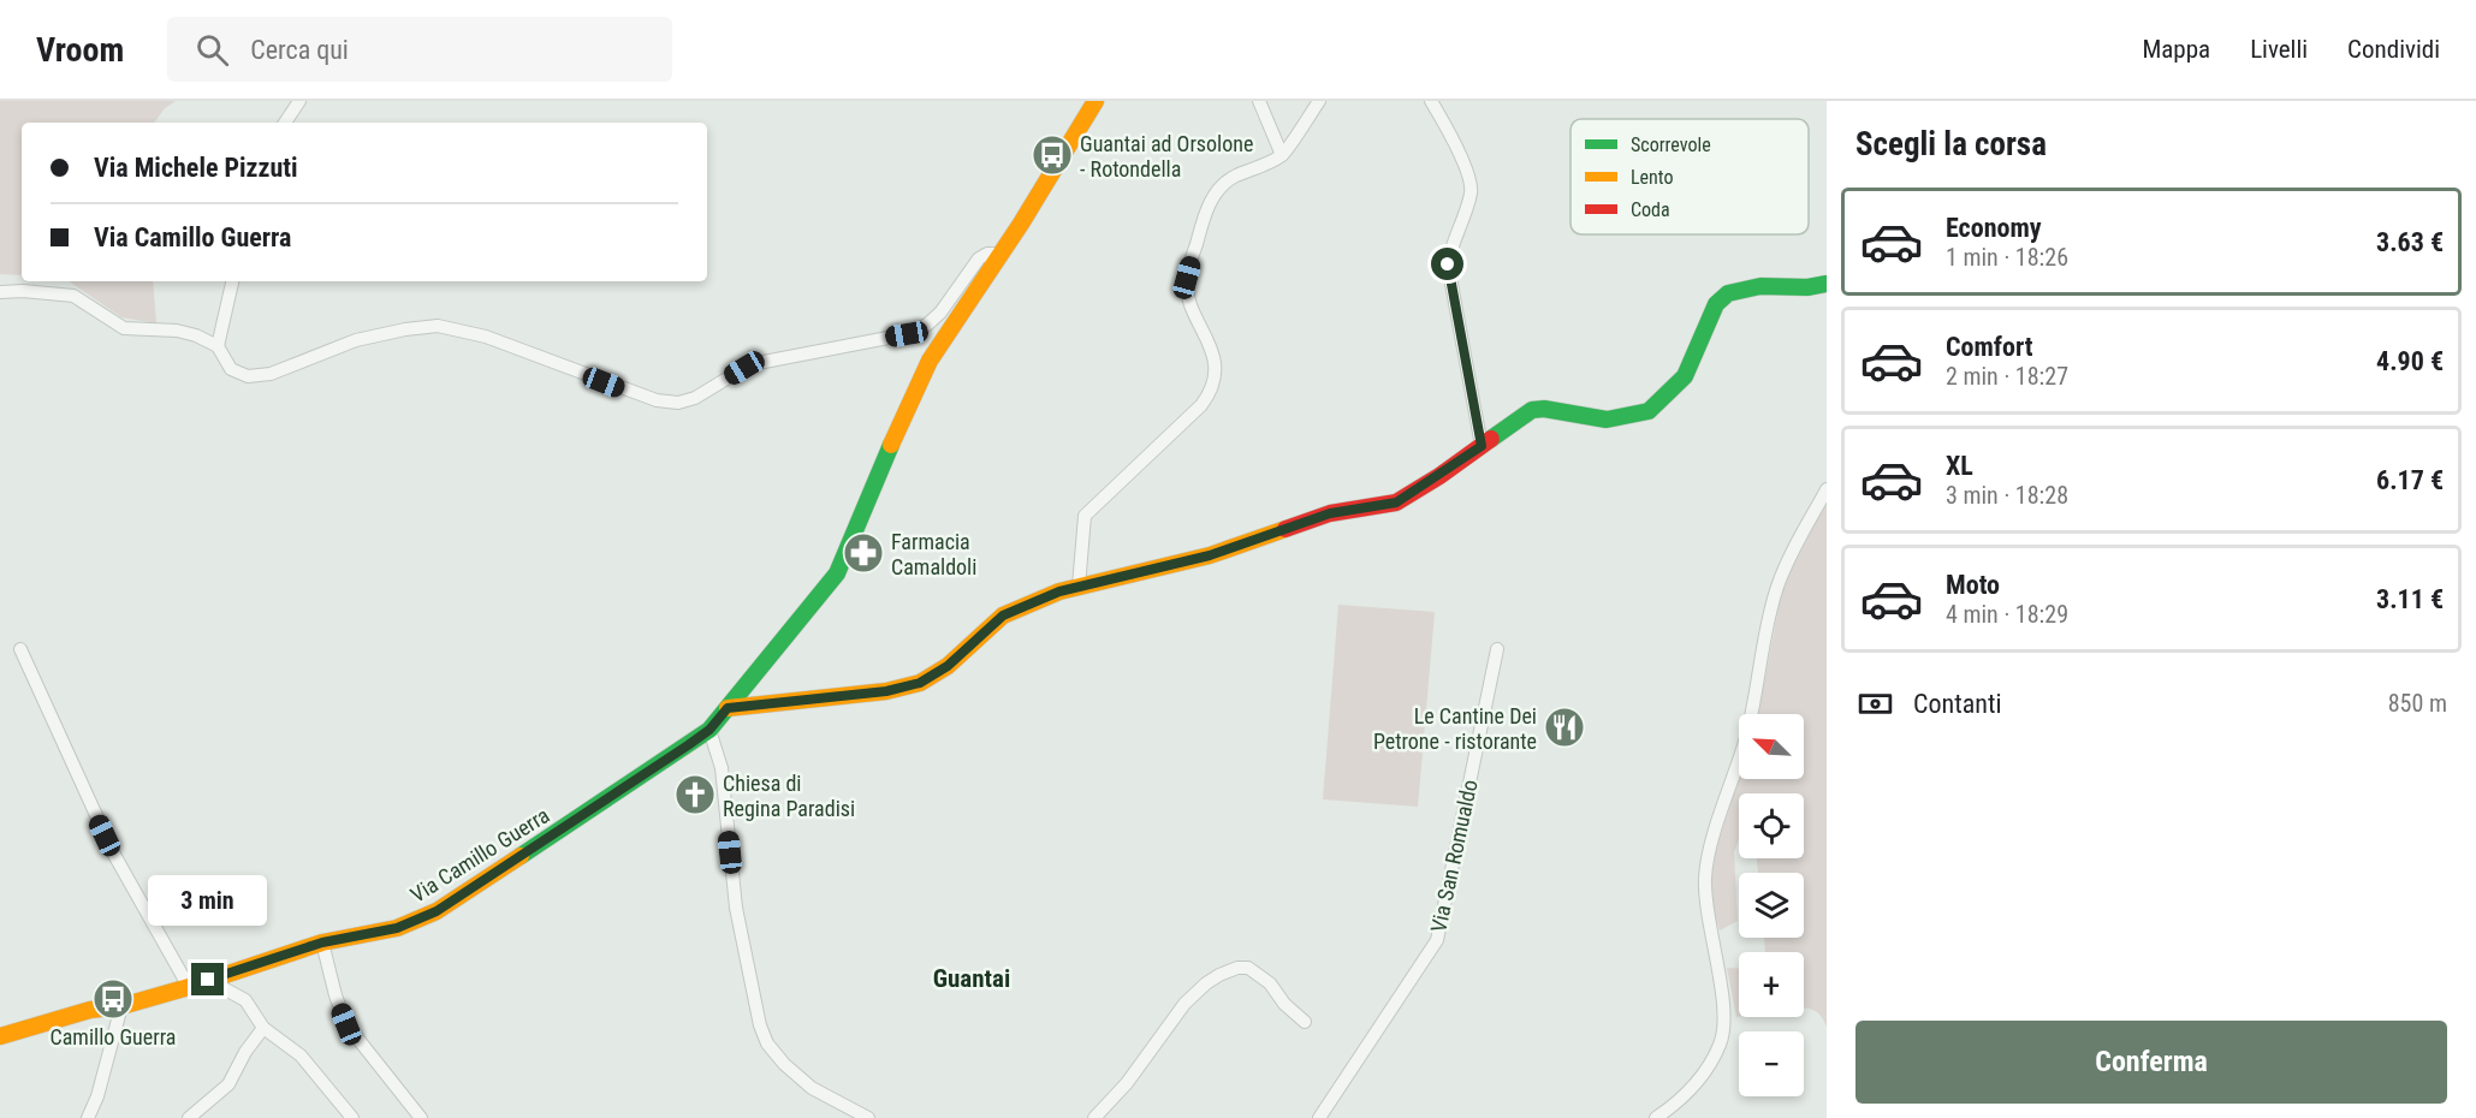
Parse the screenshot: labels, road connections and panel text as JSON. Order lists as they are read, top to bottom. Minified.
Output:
{"streets":{"street":["Via Camillo Guerra","Via San Romualdo"]},"districts":["Guantai"],"places":{"bus stop":["Guantai ad Orsolone - Rotondella","Camillo Guerra"],"pharmacy":["Farmacia Camaldoli"],"restaurant":["Le Cantine Dei Petrone - ristorante"],"church":["Chiesa di Regina Paradisi"]},"legend":["Scorrevole","Lento","Coda"],"north":"top left","page":{"header":"Vroom","search":"Cerca qui","nav":["Mappa","Livelli","Condividi"],"heading":"Scegli la corsa","banner":["Via Michele Pizzuti","Via Camillo Guerra"],"list":[{"name":"Economy","note":"1 min · 18:26","value":"3.63 €"},{"name":"Comfort","note":"2 min · 18:27","value":"4.90 €"},{"name":"XL","note":"3 min · 18:28","value":"6.17 €"},{"name":"Moto","note":"4 min · 18:29","value":"3.11 €"}],"pay":["Contanti","850 m"],"map_buttons":["+","−"],"bubble":"3 min","buttons":"Conferma"}}
